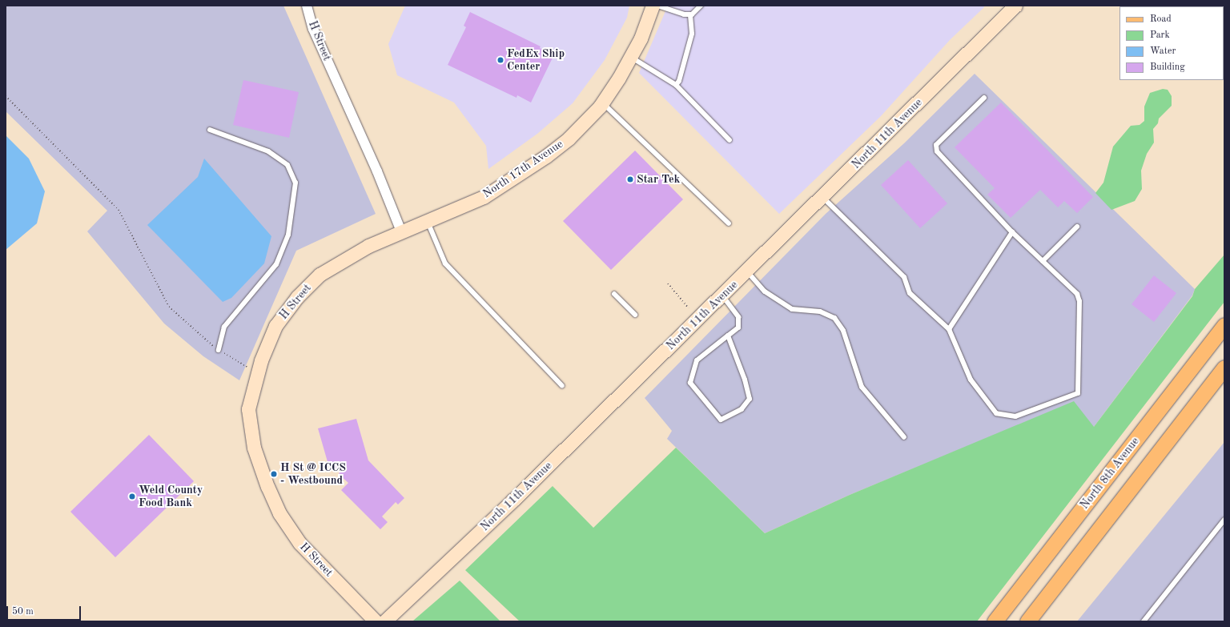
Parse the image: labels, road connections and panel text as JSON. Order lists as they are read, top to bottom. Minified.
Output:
{"streets":{"main road":["H Street","North 11th Avenue","North 17th Avenue","North 8th Avenue"]},"crossings":[["H Street","North 17th Avenue"]],"places":["FedEx Ship Center","Star Tek","H St @ ICCS - Westbound","Weld County Food Bank"],"legend":["Road","Park","Water","Building"],"scale_bar":"50 m"}
